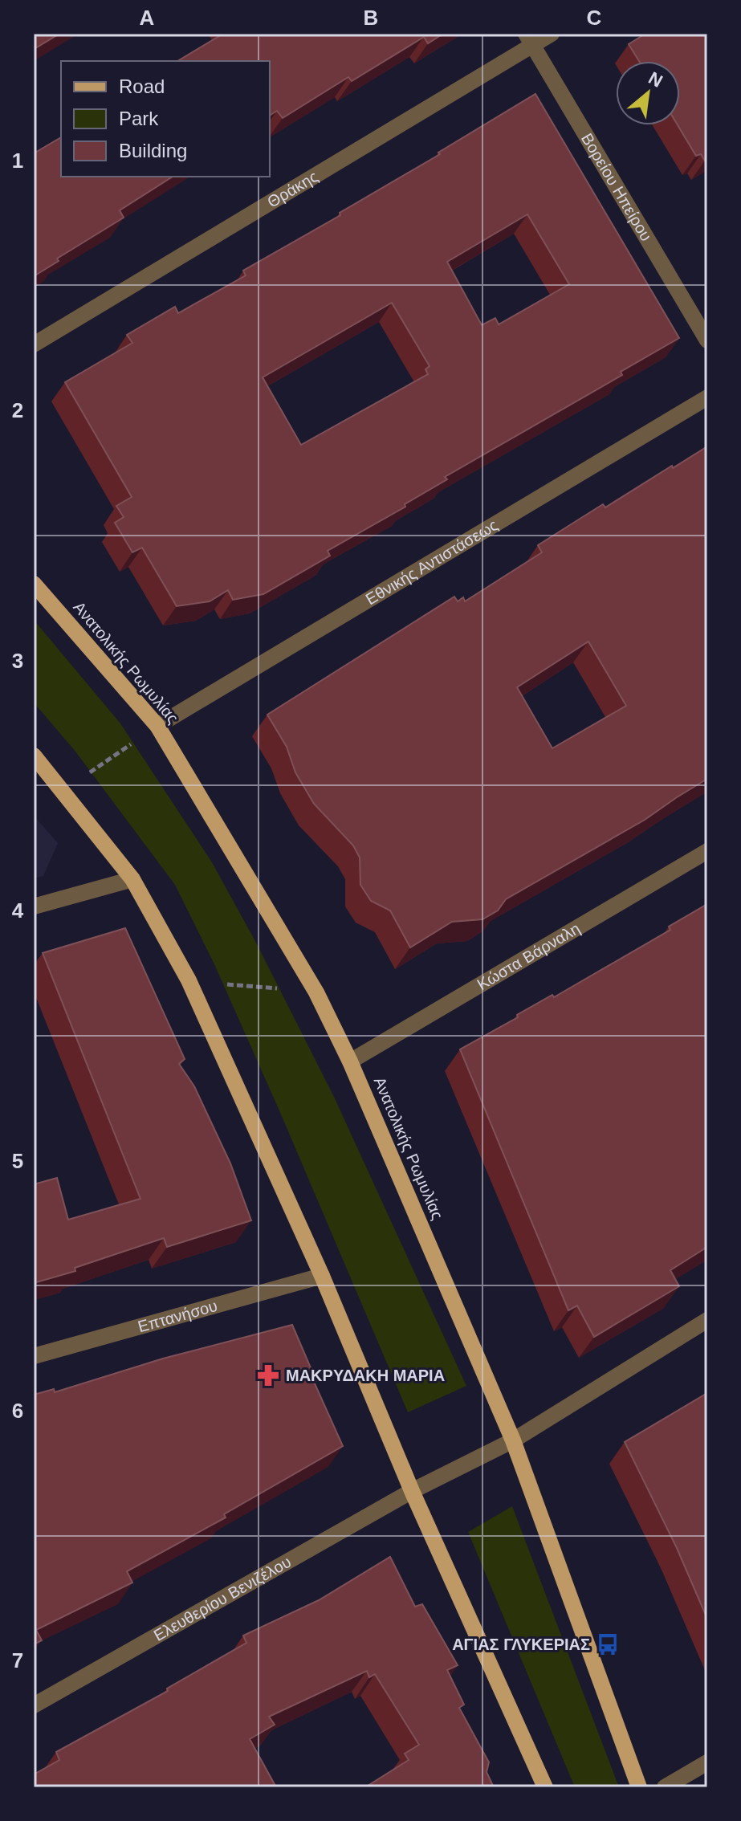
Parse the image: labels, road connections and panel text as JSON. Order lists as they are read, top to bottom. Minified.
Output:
{"streets":{"main road":["Ανατολικής Ρωμυλίας"],"street":["Βορείου Ηπείρου","Θράκης","Εθνικής Αντιστάσεως","Κώστα Βάρναλη","Επτανήσου","Ελευθερίου Βενιζέλου"]},"crossings":[["Βορείου Ηπείρου","Θράκης"],["Εθνικής Αντιστάσεως","Ανατολικής Ρωμυλίας"],["Ανατολικής Ρωμυλίας","Κώστα Βάρναλη"],["Ανατολικής Ρωμυλίας","Ελευθερίου Βενιζέλου"]],"places":{"pharmacy":["ΜΑΚΡΥΔΑΚΗ ΜΑΡΙΑ"],"bus stop":["ΑΓΙΑΣ ΓΛΥΚΕΡΙΑΣ"]},"legend":["Road","Park","Building"],"north":"top right","grid":{"columns":["A","B","C"],"rows":["1","2","3","4","5","6","7"]}}
